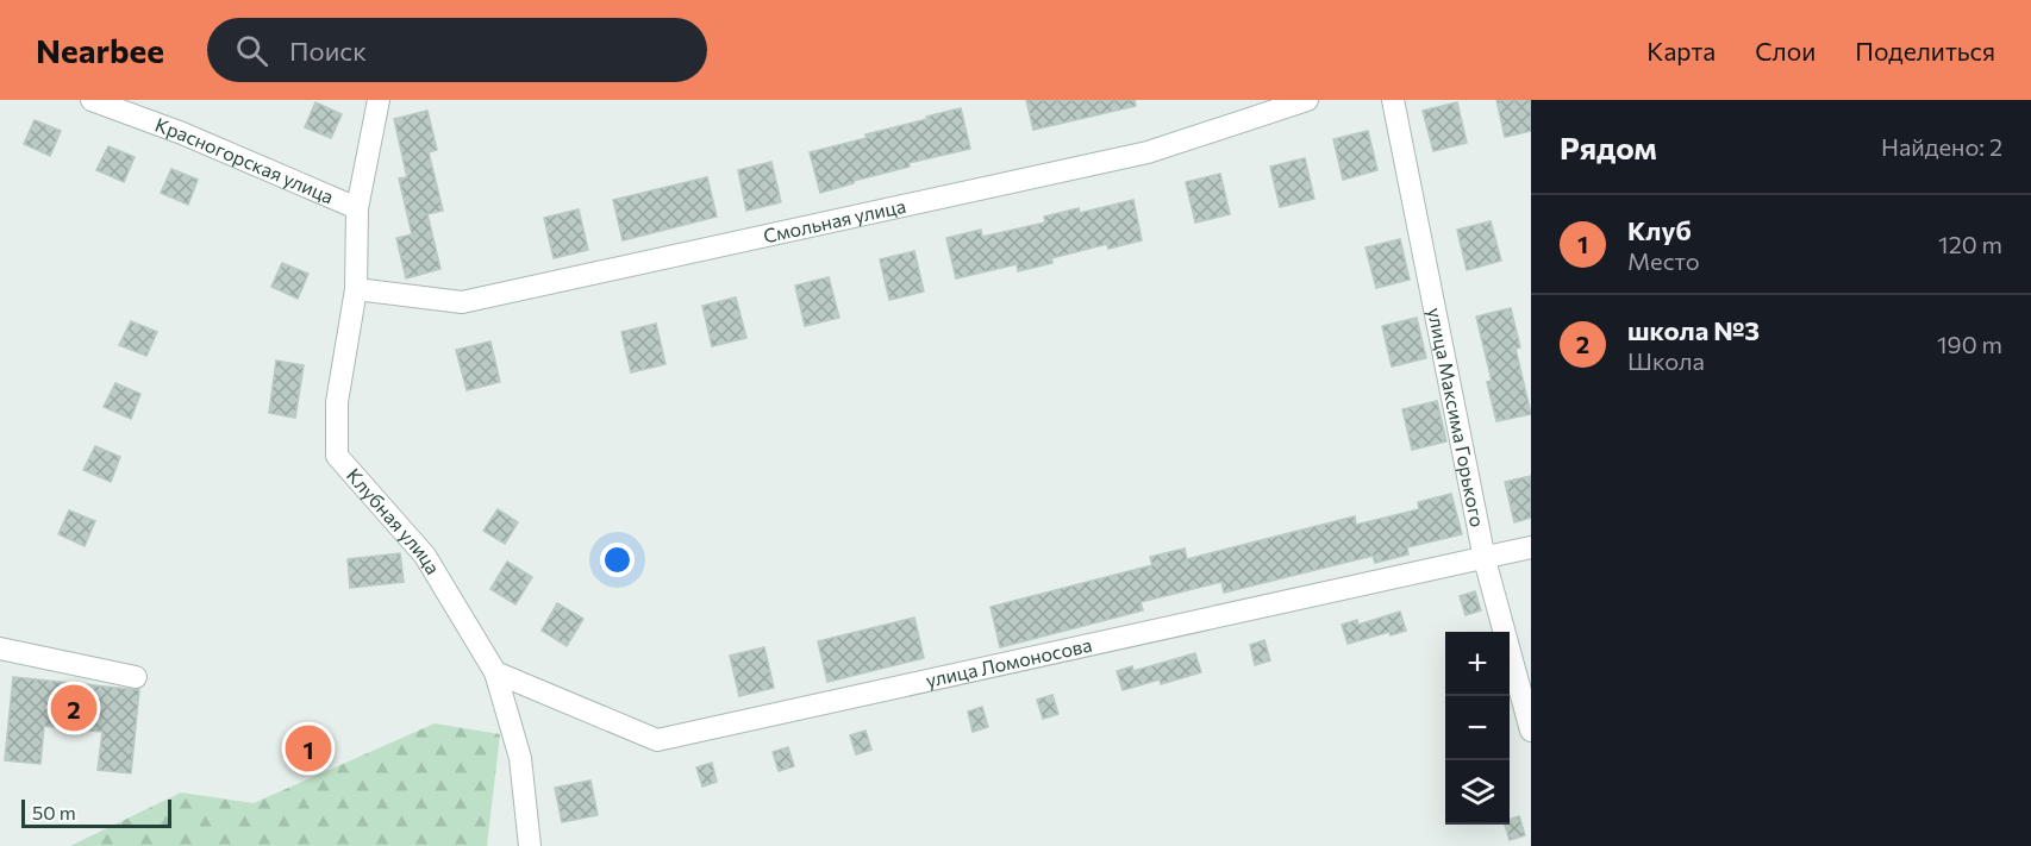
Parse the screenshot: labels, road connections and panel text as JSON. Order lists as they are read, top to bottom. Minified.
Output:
{"streets":{"street":["Красногорская улица","Смольная улица","улица Максима Горького","Клубная улица","улица Ломоносова"]},"crossings":[["Красногорская улица","Клубная улица"],["Смольная улица","Клубная улица"],["улица Максима Горького","улица Ломоносова"],["Клубная улица","улица Ломоносова"]],"scale_bar":"50 m","page":{"header":"Nearbee","search":"Поиск","nav":["Карта","Слои","Поделиться"],"heading":["Рядом","Найдено: 2"],"list":[{"mark":"1","name":"Клуб","note":"Место","value":"120 m"},{"mark":"2","name":"школа №3","note":"Школа","value":"190 m"}],"map_buttons":["+","−"],"pins":["2","1"],"scale":"50 m"}}
